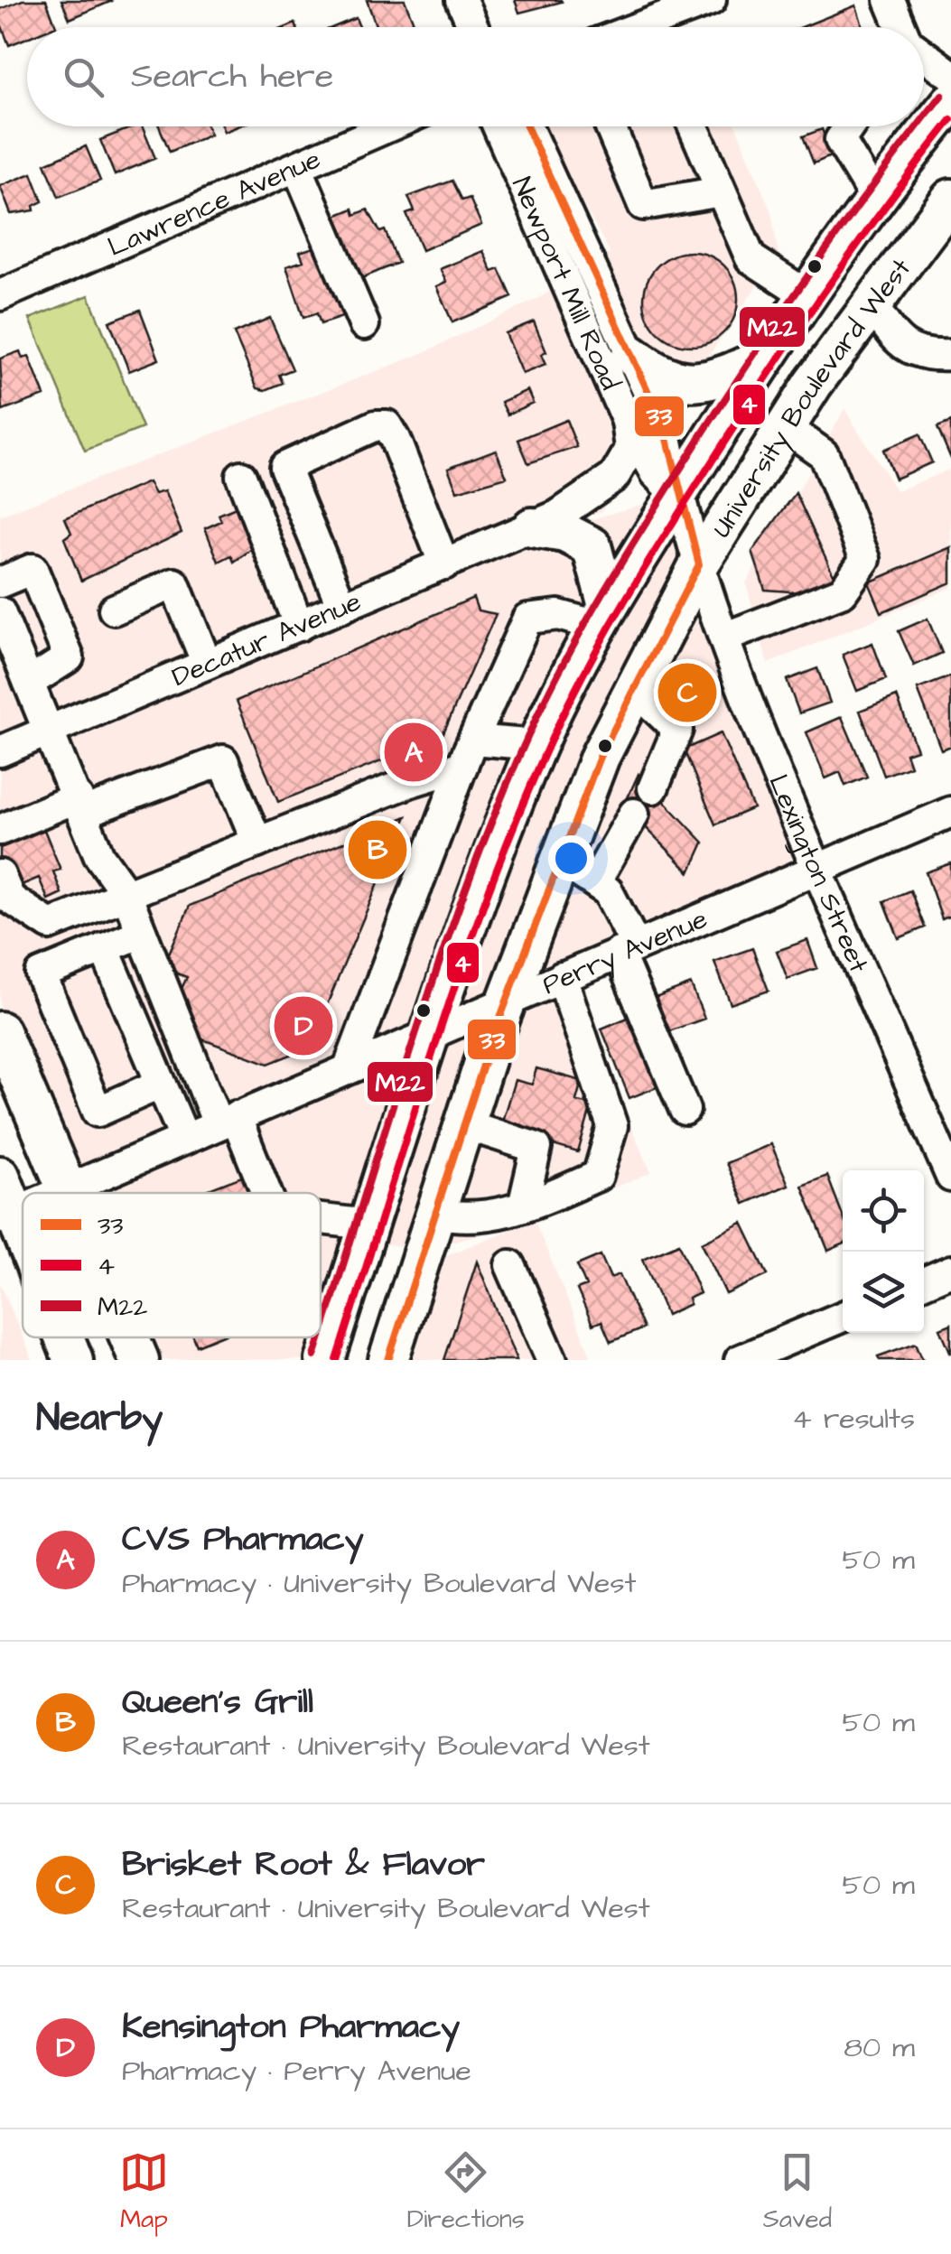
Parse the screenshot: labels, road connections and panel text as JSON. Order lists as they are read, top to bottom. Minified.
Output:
{"streets":{"main road":["University Boulevard West"],"street":["Lawrence Avenue","Newport Mill Road","Decatur Avenue","Lexington Street","Perry Avenue"]},"crossings":[["Newport Mill Road","University Boulevard West"],["Newport Mill Road","Decatur Avenue"],["Newport Mill Road","Lexington Street"],["University Boulevard West","Lexington Street"],["University Boulevard West","Perry Avenue"],["Lexington Street","Perry Avenue"]],"lines":["transit line M22","transit line 4","transit line 33"],"legend":["33","4","M22"],"page":{"search":"Search here","pins":["C","A","B","D"],"heading":["Nearby","4 results"],"list":[{"mark":"A","name":"CVS Pharmacy","note":"Pharmacy · University Boulevard West","value":"50 m"},{"mark":"B","name":"Queen's Grill","note":"Restaurant · University Boulevard West","value":"50 m"},{"mark":"C","name":"Brisket Root & Flavor","note":"Restaurant · University Boulevard West","value":"50 m"},{"mark":"D","name":"Kensington Pharmacy","note":"Pharmacy · Perry Avenue","value":"80 m"}],"nav":["Map","Directions","Saved"]}}
